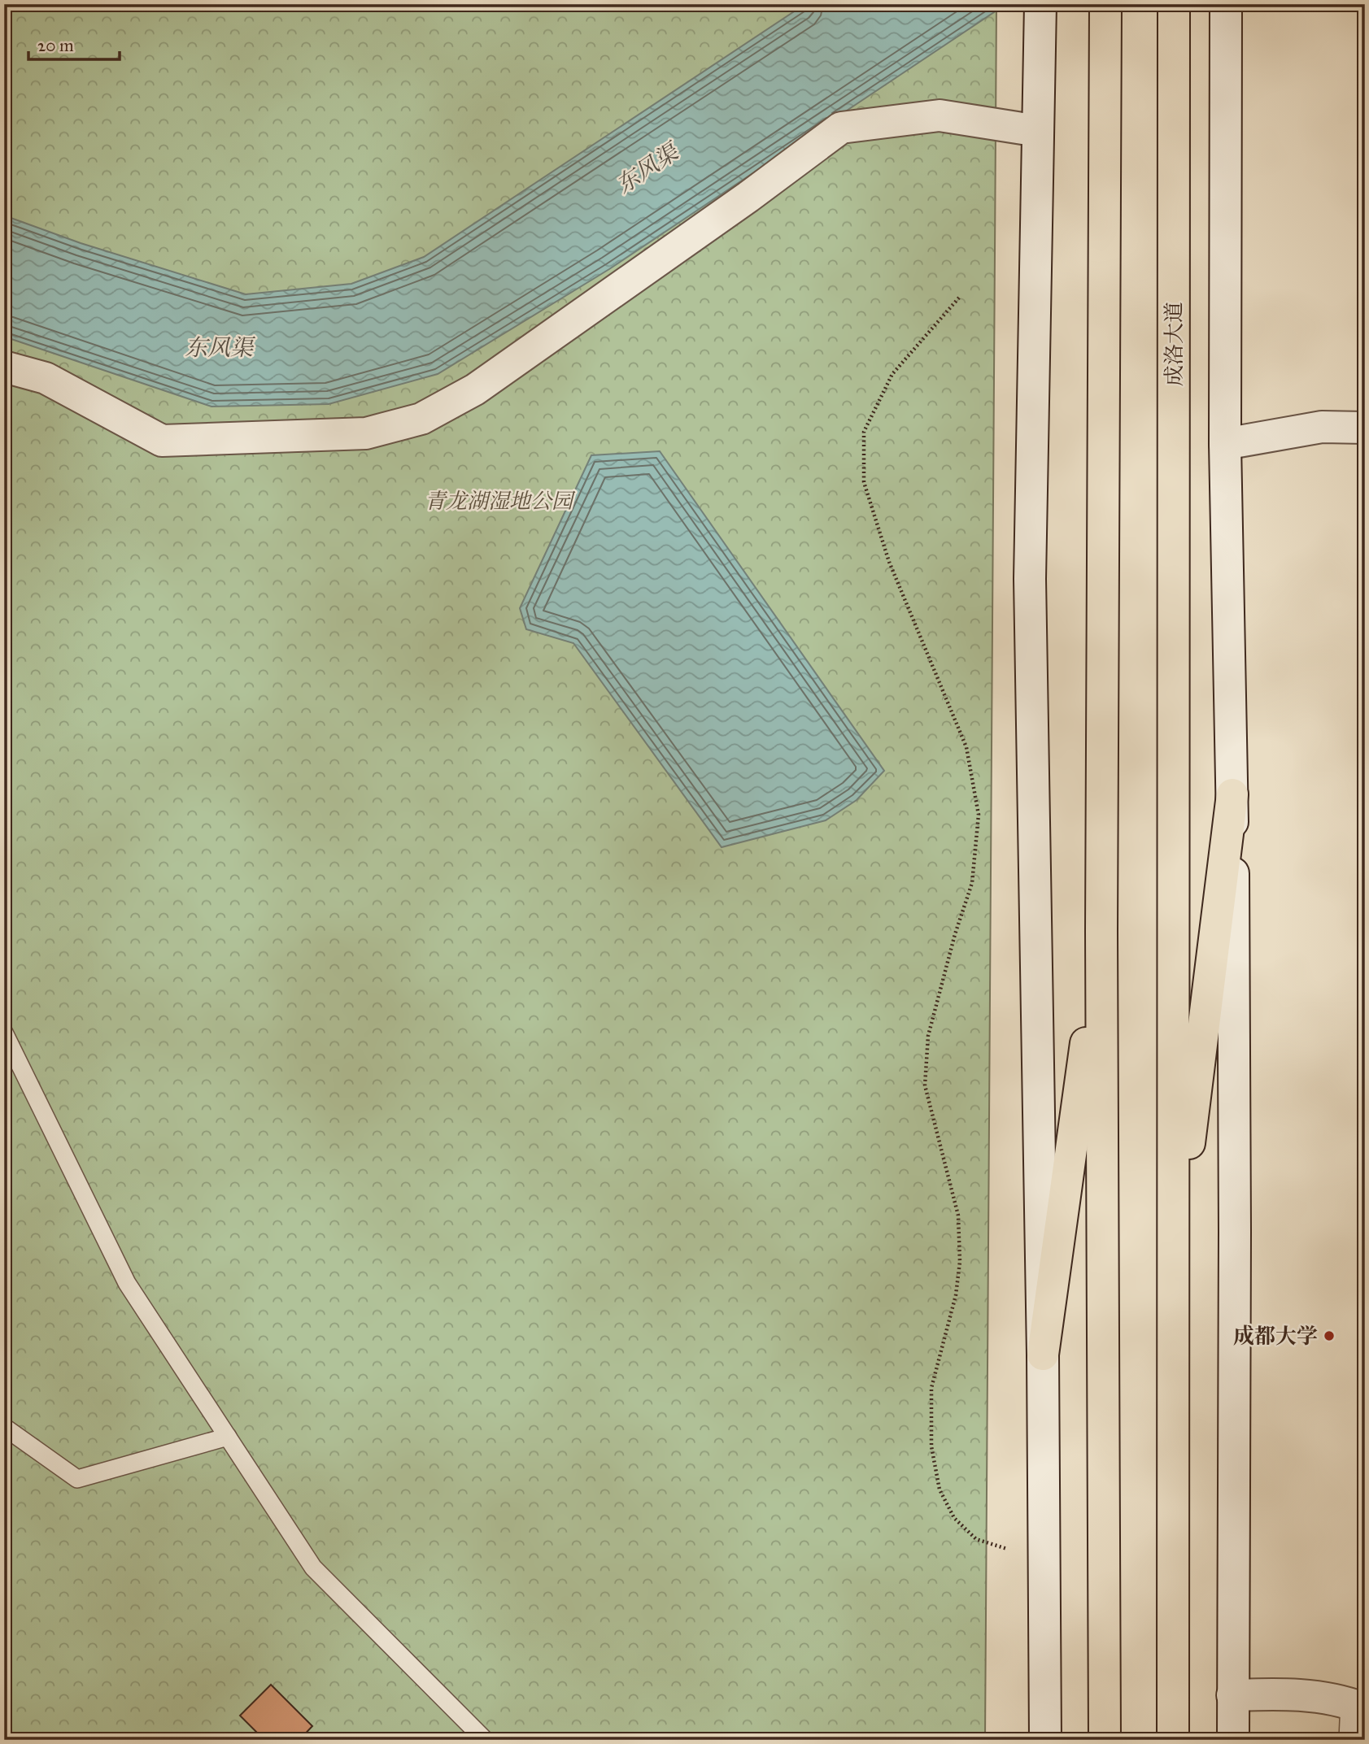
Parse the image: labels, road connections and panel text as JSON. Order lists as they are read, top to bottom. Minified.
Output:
{"streets":{"highway":["成洛大道"]},"water":["东风渠"],"parks":["青龙湖湿地公园"],"places":["成都大学"],"scale_bar":"20 m"}
